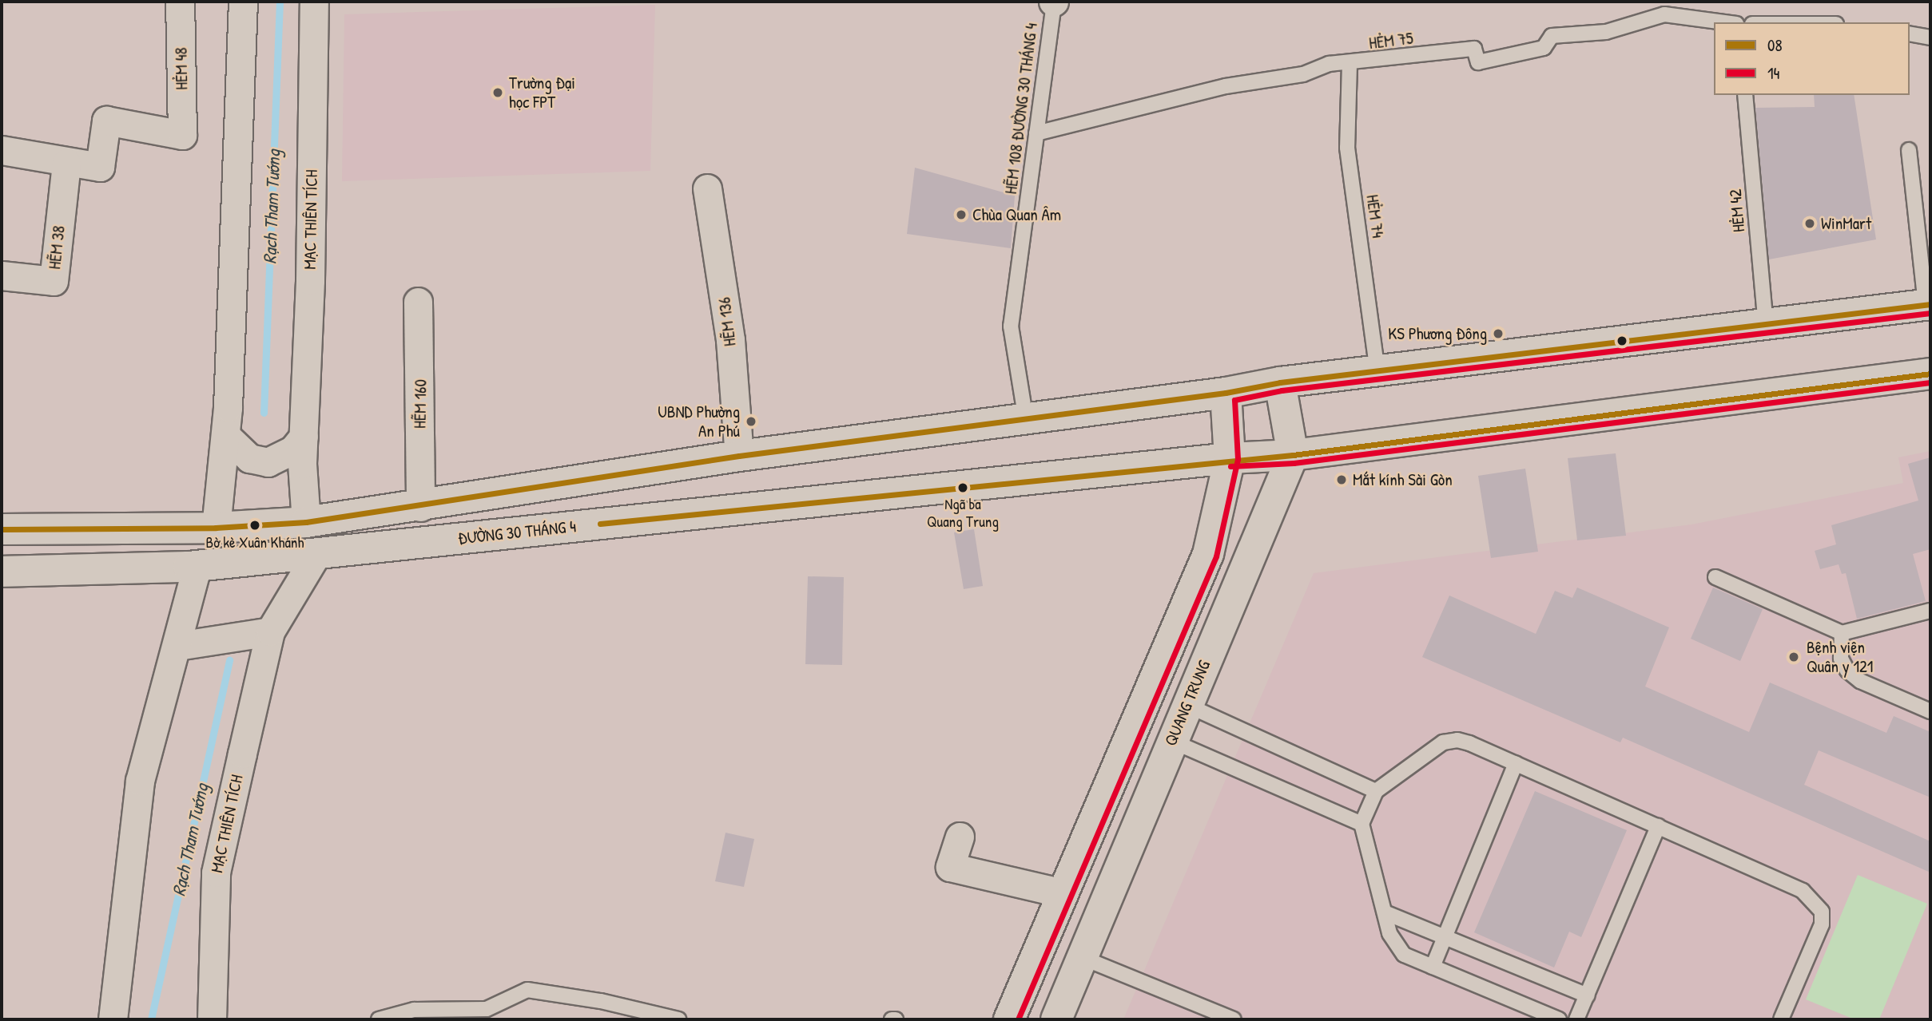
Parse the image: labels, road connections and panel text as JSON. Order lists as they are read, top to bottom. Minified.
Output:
{"streets":{"main road":["ĐƯỜNG 30 THÁNG 4","QUANG TRUNG"],"street":["HẺM 48","MẠC THIÊN TÍCH","HẼM 38","HẼM 136","HẼM 160"],"lane":["HẺM 75","HẼM 108 ĐƯỜNG 30 THÁNG 4","HẺM 42","HẺM 74"]},"crossings":[["HẺM 75","HẼM 108 ĐƯỜNG 30 THÁNG 4"],["HẺM 75","HẺM 74"],["HẺM 48","HẼM 38"],["MẠC THIÊN TÍCH","ĐƯỜNG 30 THÁNG 4"],["ĐƯỜNG 30 THÁNG 4","QUANG TRUNG"]],"water":["Rạch Tham Tướng"],"places":["Trường Đại học FPT","Chùa Quan Âm","WinMart","KS Phương Đông","UBND Phường An Phú","Mắt kính Sài Gòn","Ngã ba Quang Trung","Bờ kè Xuân Khánh","Bệnh viện Quân y 121"],"lines":["transit line 08","transit line 14"],"legend":["08","14"]}
